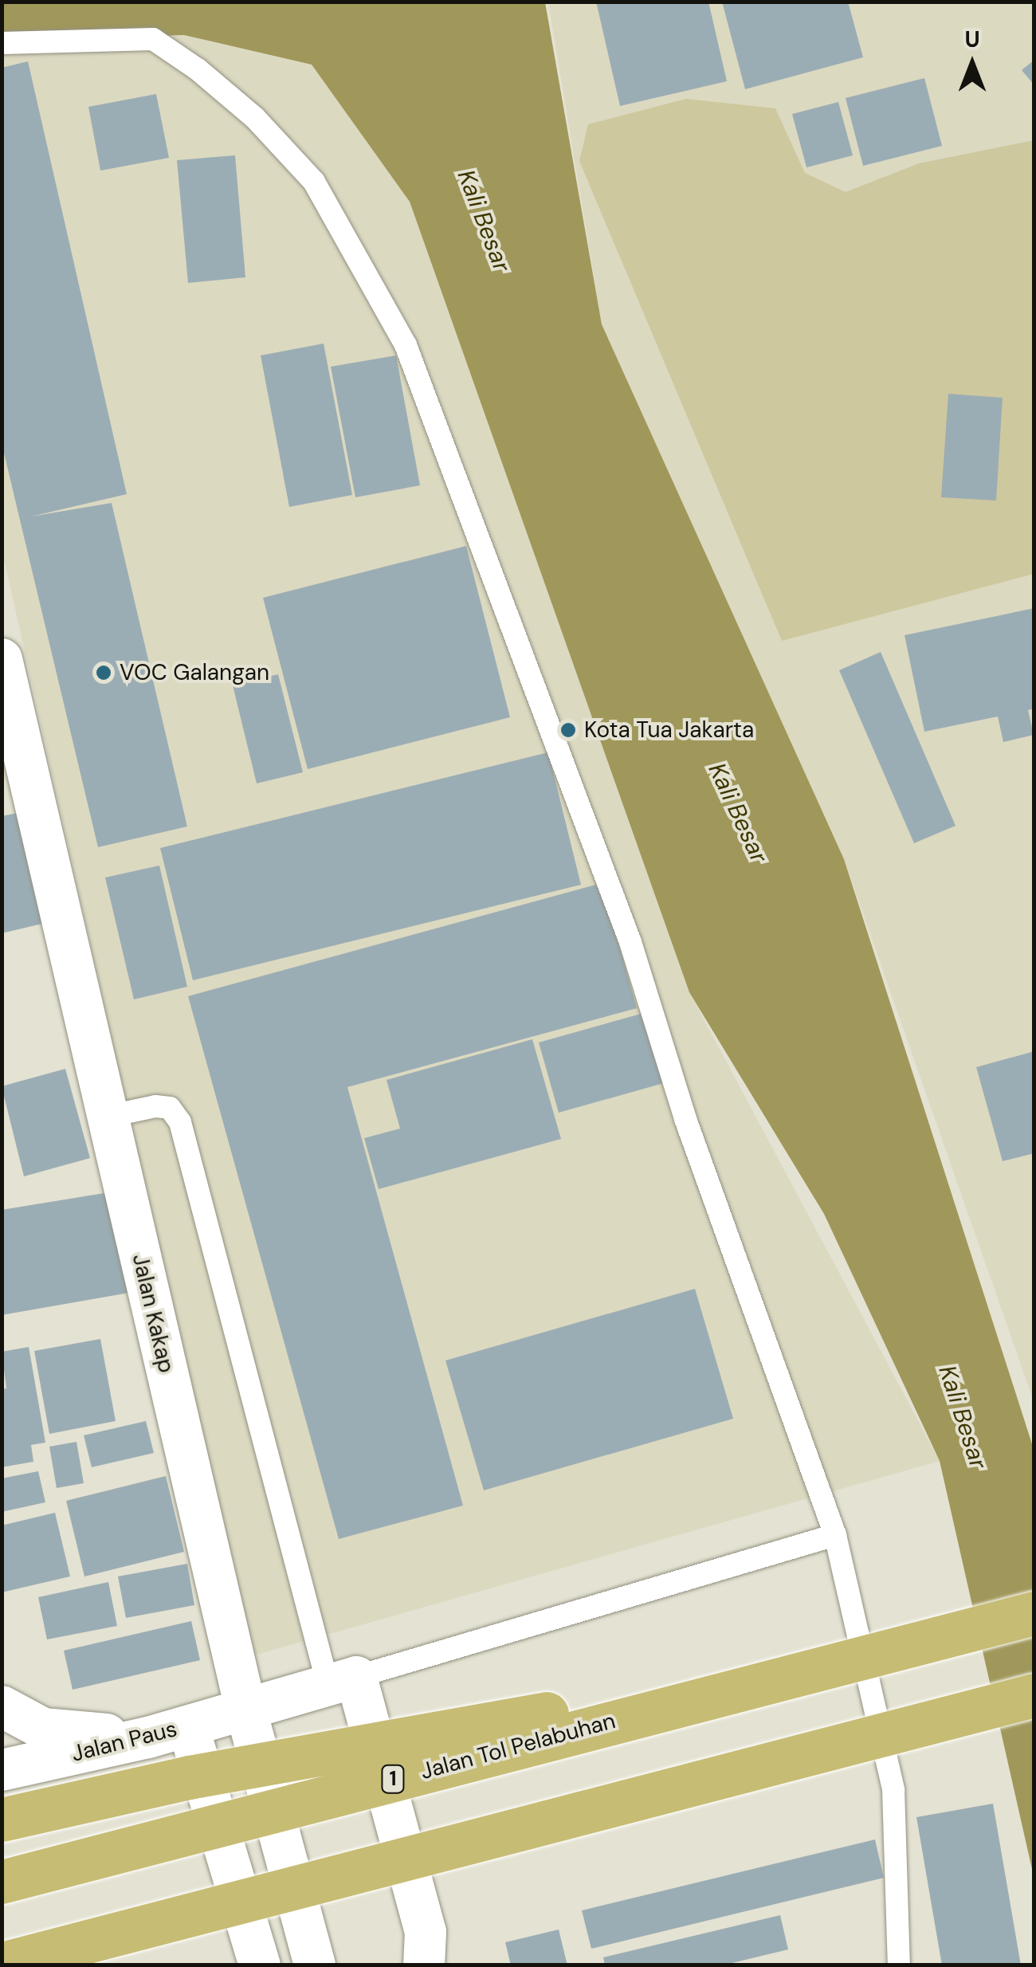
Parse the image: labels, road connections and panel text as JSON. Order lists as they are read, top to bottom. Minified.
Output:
{"streets":{"highway":["Jalan Tol Pelabuhan","1"],"street":["Jalan Kakap","Jalan Paus"]},"crossings":[["Jalan Kakap","Jalan Paus"]],"water":["Kali Besar"],"places":["VOC Galangan","Kota Tua Jakarta"],"north":"top"}
